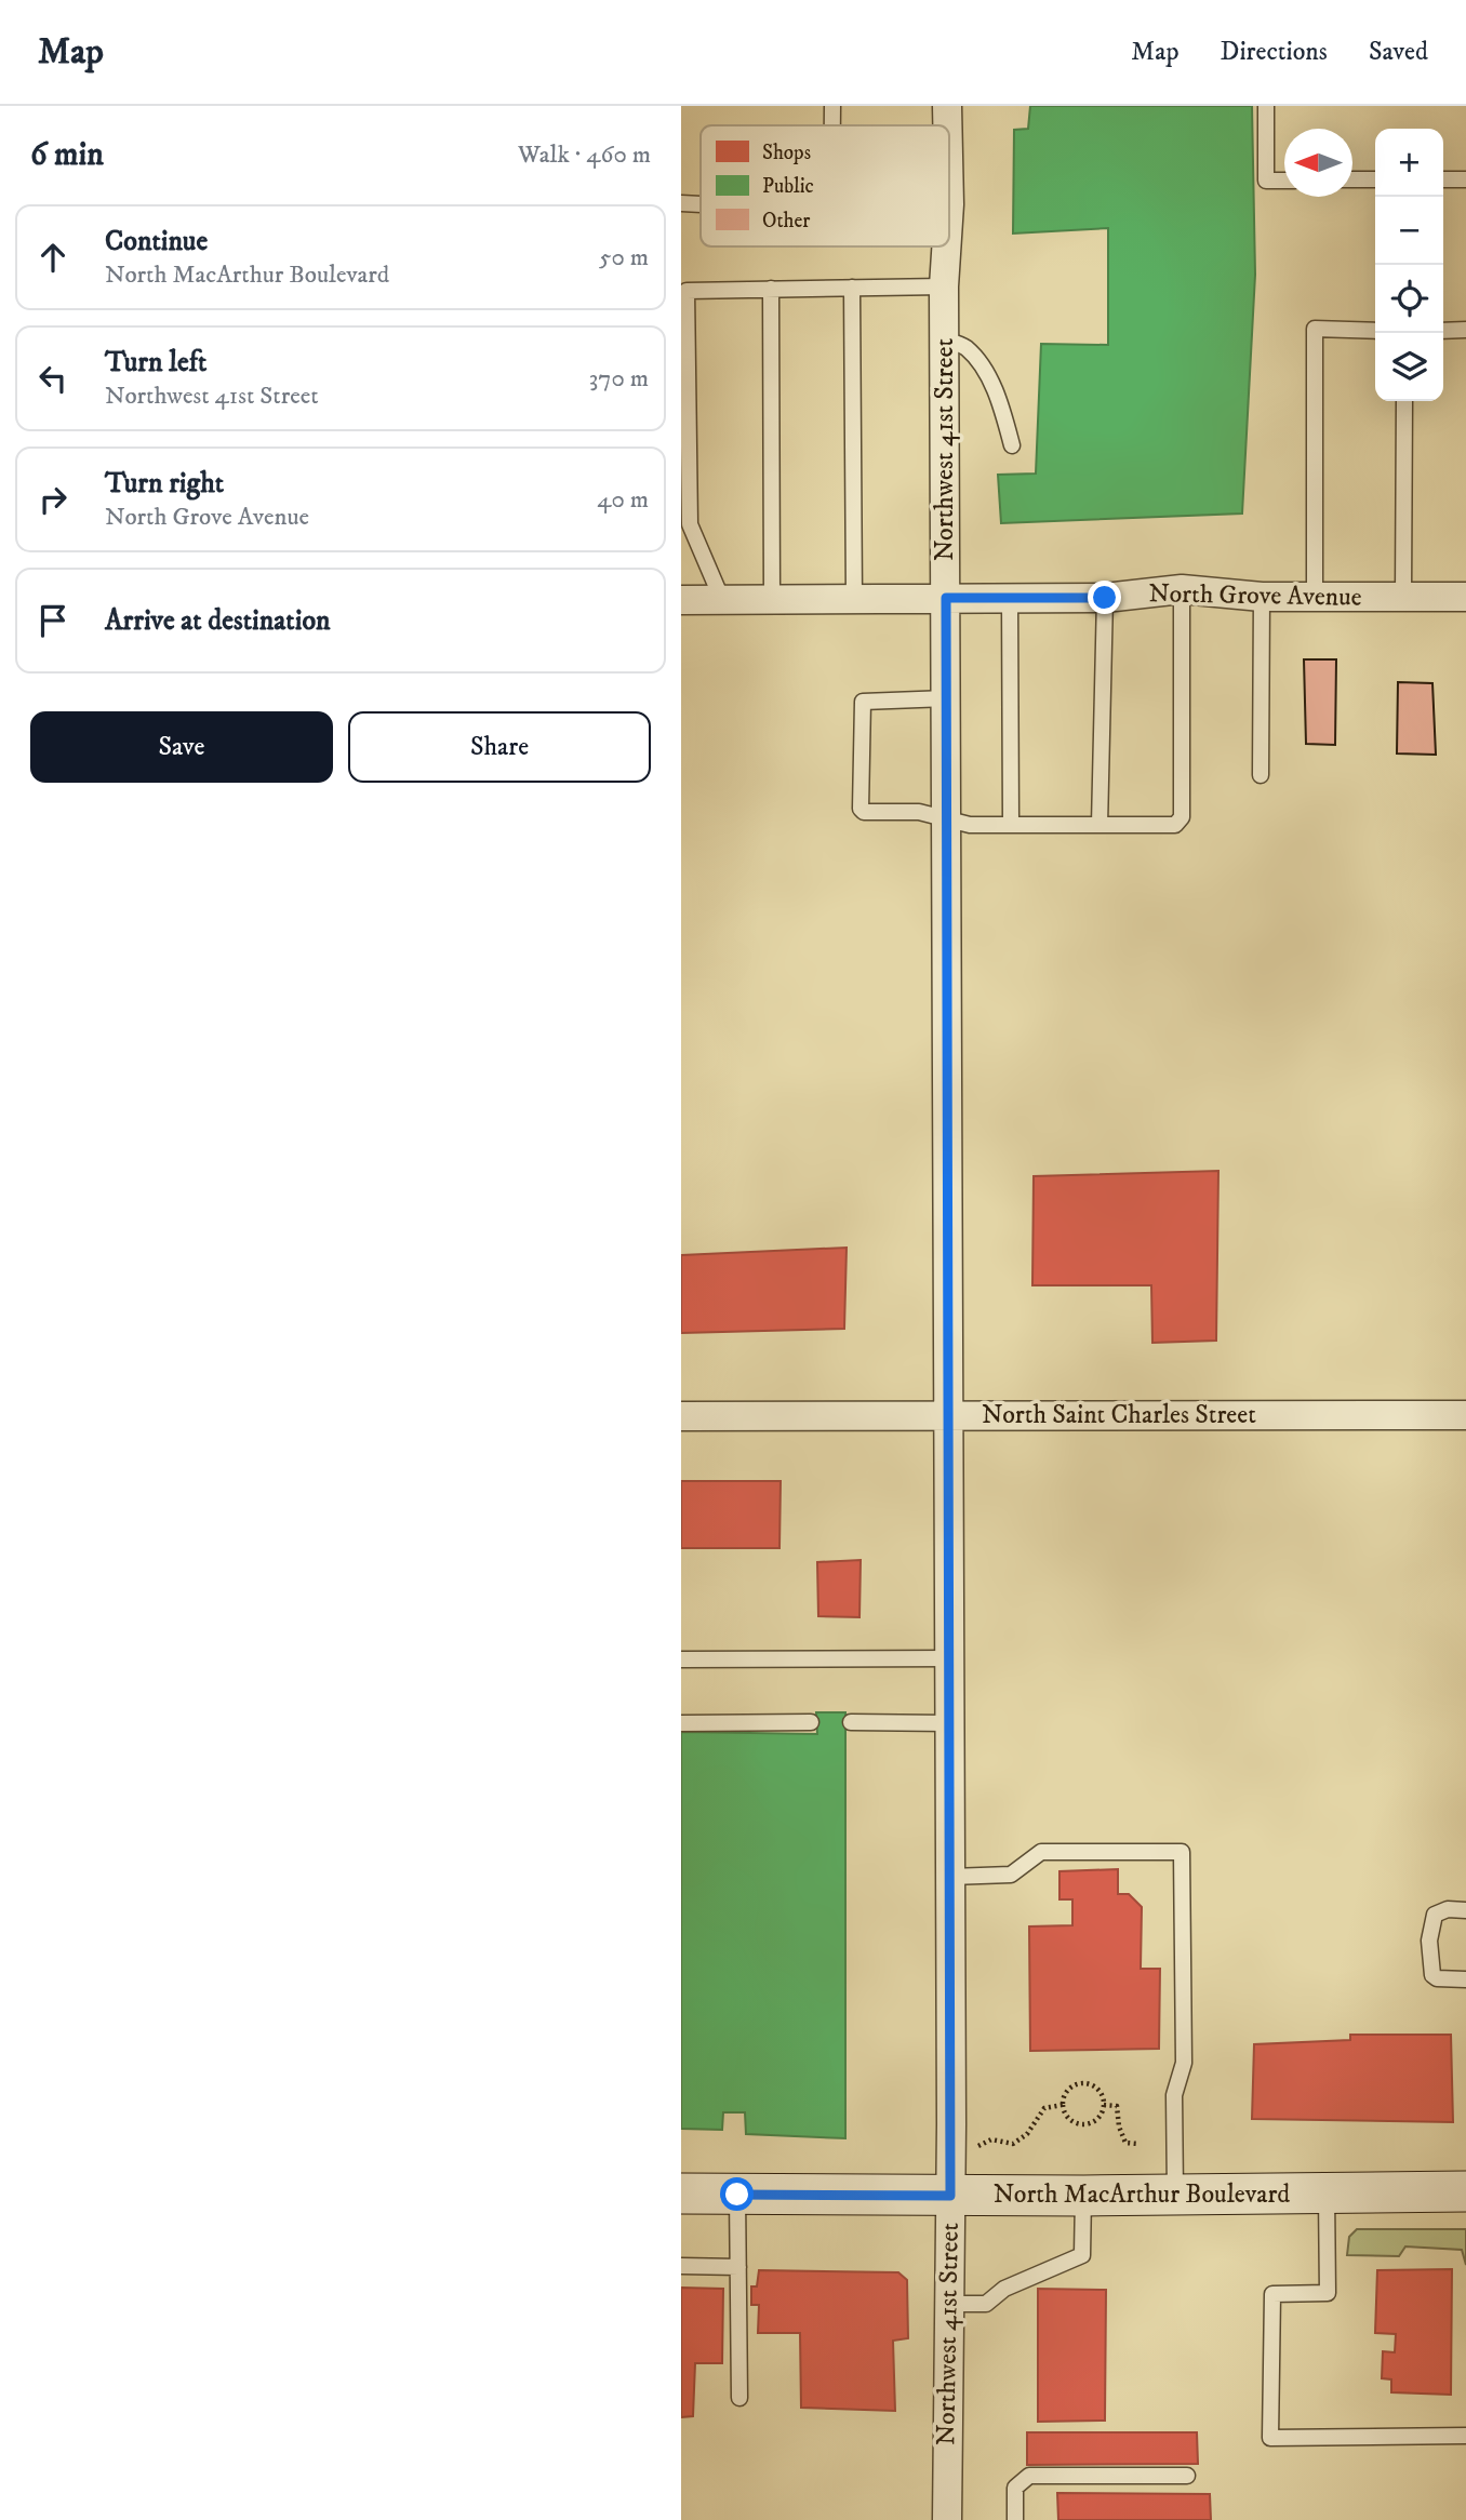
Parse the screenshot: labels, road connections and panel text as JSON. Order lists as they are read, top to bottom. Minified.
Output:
{"streets":{"main road":["North MacArthur Boulevard"],"street":["Northwest 41st Street","North Grove Avenue","North Saint Charles Street"]},"crossings":[["Northwest 41st Street","North Grove Avenue"],["Northwest 41st Street","North Saint Charles Street"],["Northwest 41st Street","North MacArthur Boulevard"]],"legend":["Shops","Public","Other"],"north":"left","page":{"header":"Map","nav":["Map","Directions","Saved"],"heading":["6 min","Walk · 460 m"],"map_buttons":["+","−"],"list":[["Continue","North MacArthur Boulevard","50 m"],["Turn left","Northwest 41st Street","370 m"],["Turn right","North Grove Avenue","40 m"],"Arrive at destination"],"buttons":["Save","Share"]}}
